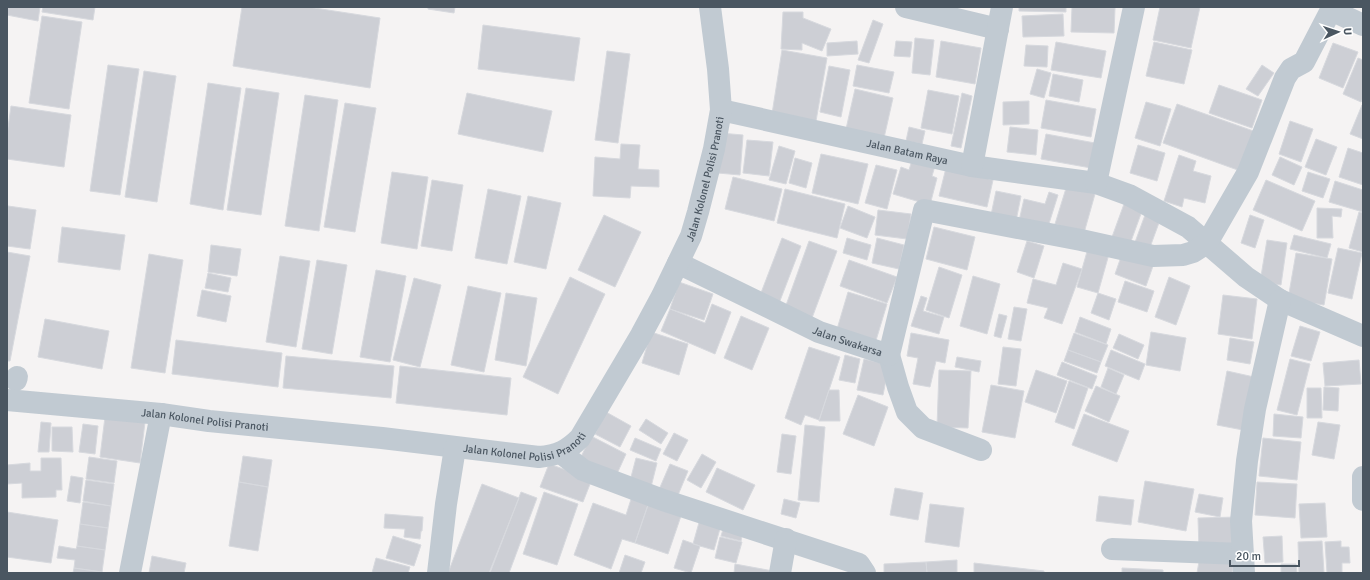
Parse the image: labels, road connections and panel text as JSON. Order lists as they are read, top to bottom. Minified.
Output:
{"streets":{"street":["Jalan Batam Raya","Jalan Kolonel Polisi Pranoti","Jalan Swakarsa"]},"crossings":[["Jalan Batam Raya","Jalan Kolonel Polisi Pranoti"],["Jalan Kolonel Polisi Pranoti","Jalan Swakarsa"]],"scale_bar":"20 m","north":"right"}
